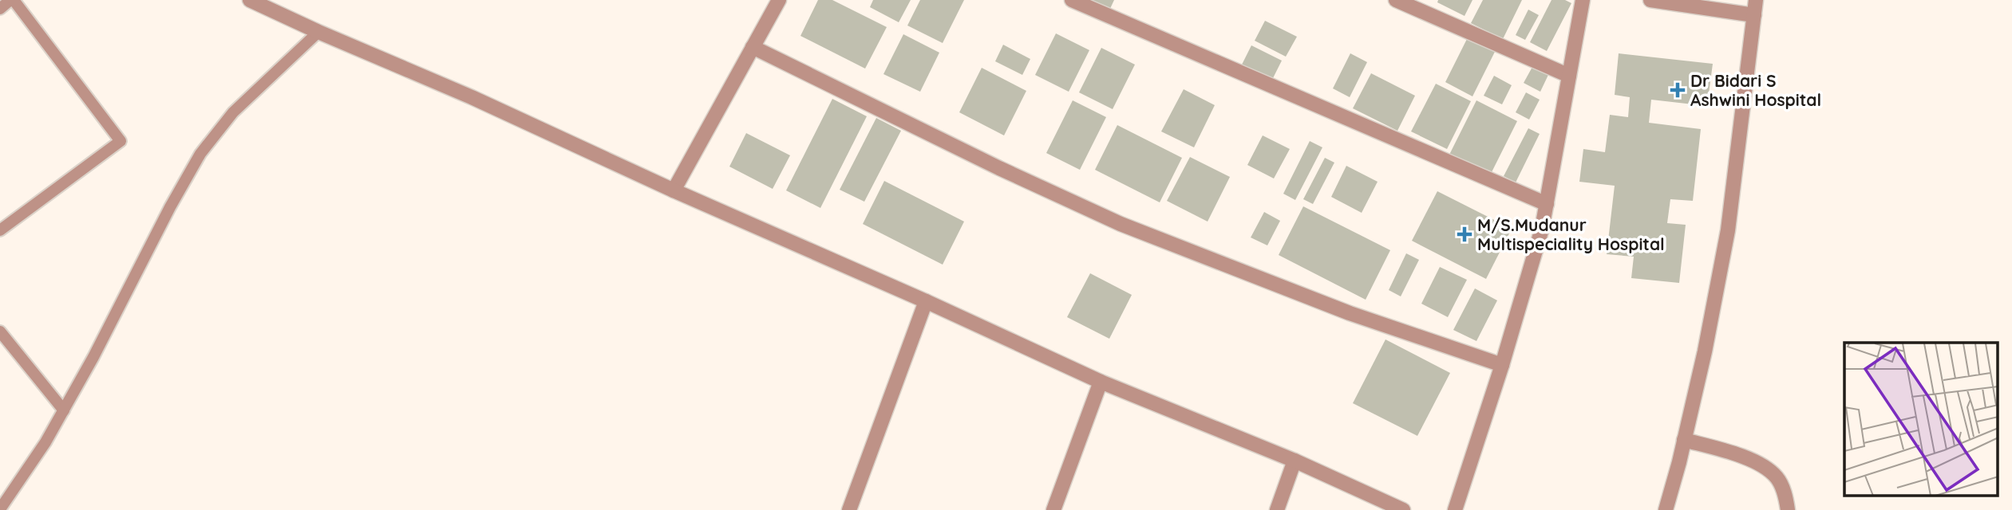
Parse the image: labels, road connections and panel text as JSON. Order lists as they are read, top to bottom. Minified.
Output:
{"places":{"health":["Dr Bidari S Ashwini Hospital","M/S.Mudanur Multispeciality Hospital"]}}
